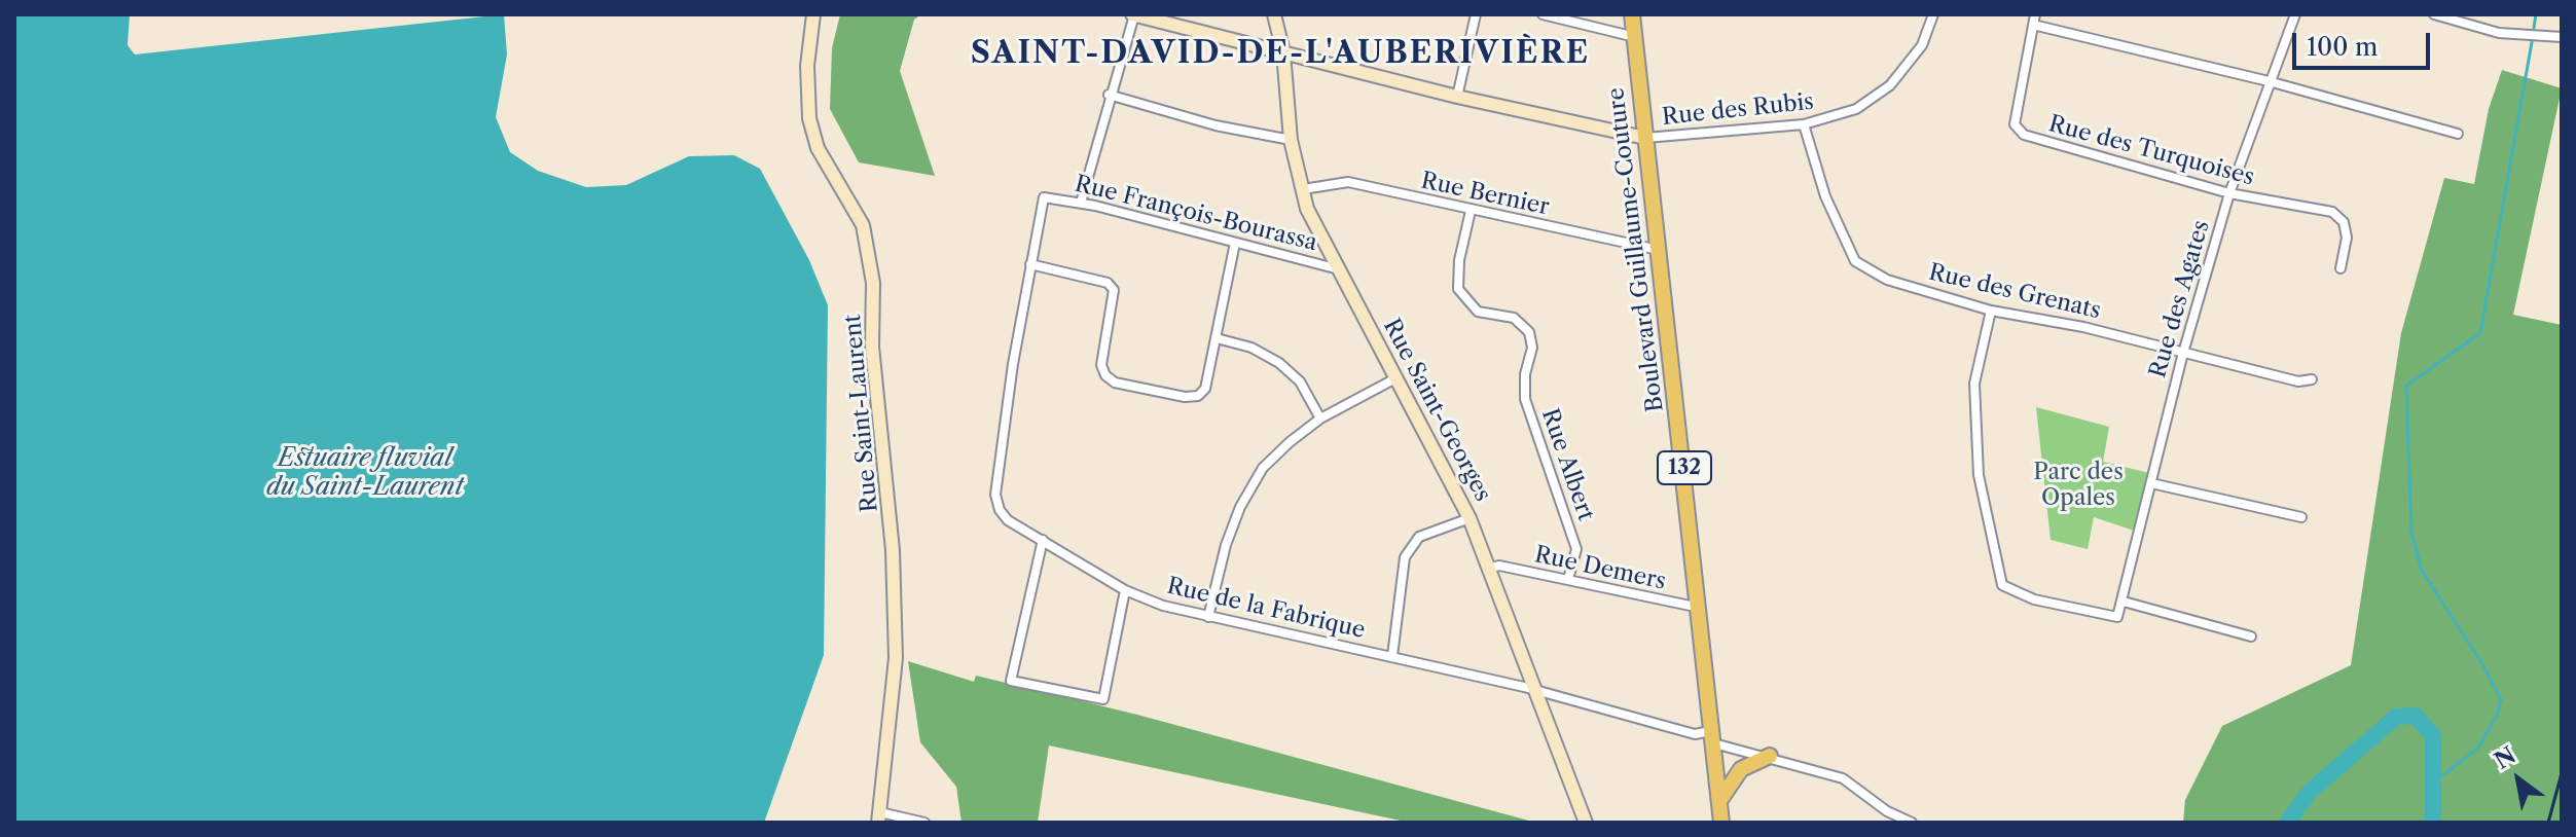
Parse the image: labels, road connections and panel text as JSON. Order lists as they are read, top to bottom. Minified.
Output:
{"streets":{"main road":["Boulevard Guillaume-Couture","132"],"street":["Rue des Rubis","Rue des Turquoises","Rue Bernier","Rue François-Bourassa","Rue des Grenats","Rue des Agates","Rue Saint-Georges","Rue Saint-Laurent","Rue Albert","Rue Demers","Rue de la Fabrique"]},"crossings":[["Rue des Rubis","Boulevard Guillaume-Couture"],["Rue des Rubis","Rue des Grenats"],["Rue des Turquoises","Rue des Agates"],["Rue Bernier","Boulevard Guillaume-Couture"],["Rue Bernier","Rue Saint-Georges"],["Rue Bernier","Rue Albert"],["Rue François-Bourassa","Rue Saint-Georges"],["Rue François-Bourassa","Rue de la Fabrique"],["Boulevard Guillaume-Couture","Rue Demers"],["Boulevard Guillaume-Couture","Rue de la Fabrique"],["Rue des Grenats","Rue des Agates"],["Rue Saint-Georges","Rue Demers"],["Rue Saint-Georges","Rue de la Fabrique"],["Rue Albert","Rue Demers"]],"districts":["SAINT-DAVID-DE-L'AUBERIVIÈRE"],"water":["Estuaire fluvial du Saint-Laurent"],"parks":["Parc des Opales"],"scale_bar":"100 m","north":"top left"}
